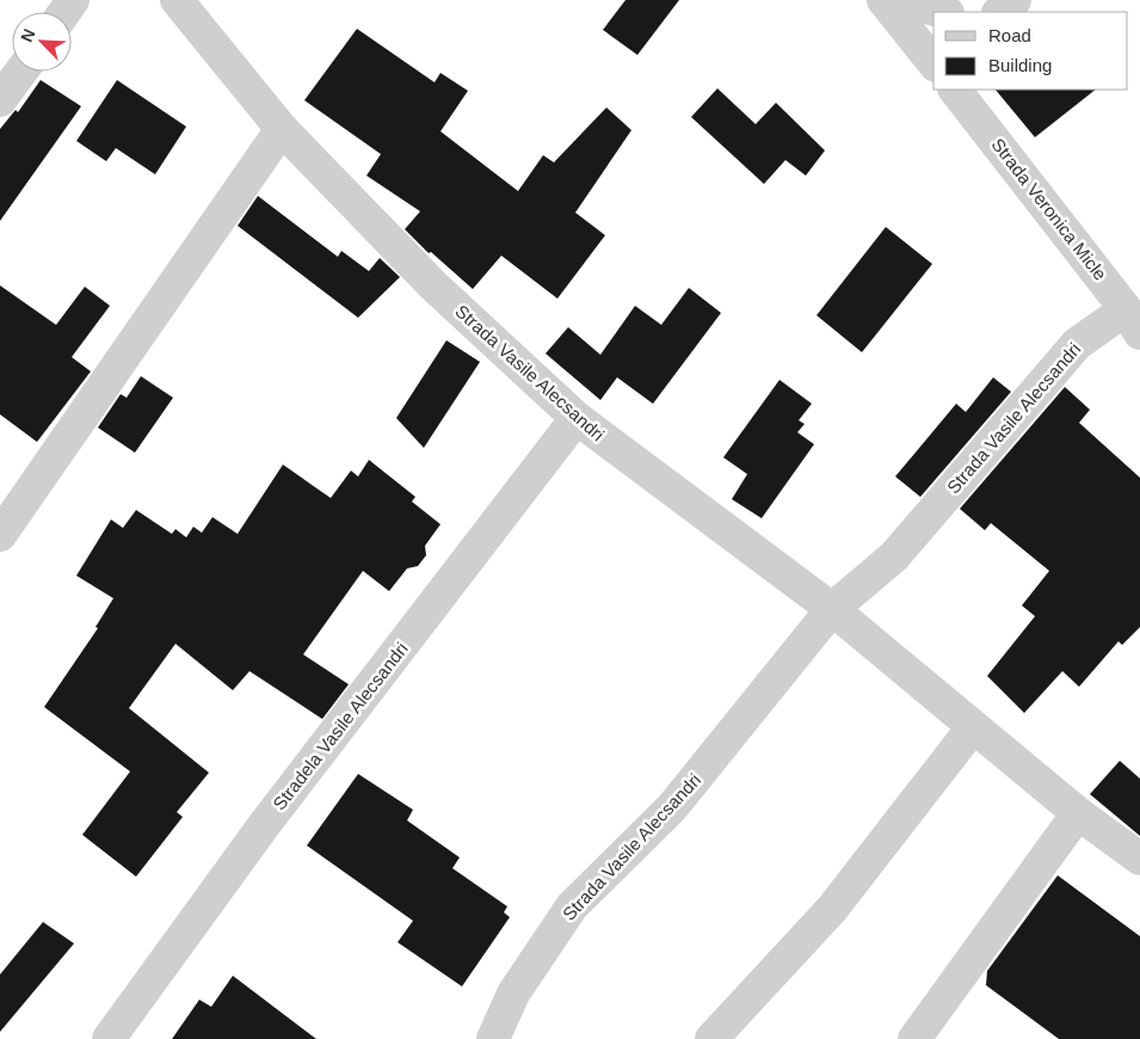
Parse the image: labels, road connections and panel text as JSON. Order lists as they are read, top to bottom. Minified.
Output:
{"streets":{"street":["Strada Veronica Micle","Strada Vasile Alecsandri","Stradela Vasile Alecsandri"]},"crossings":[["Strada Veronica Micle","Strada Vasile Alecsandri"],["Strada Vasile Alecsandri","Stradela Vasile Alecsandri"]],"legend":["Road","Building"],"north":"top left"}
